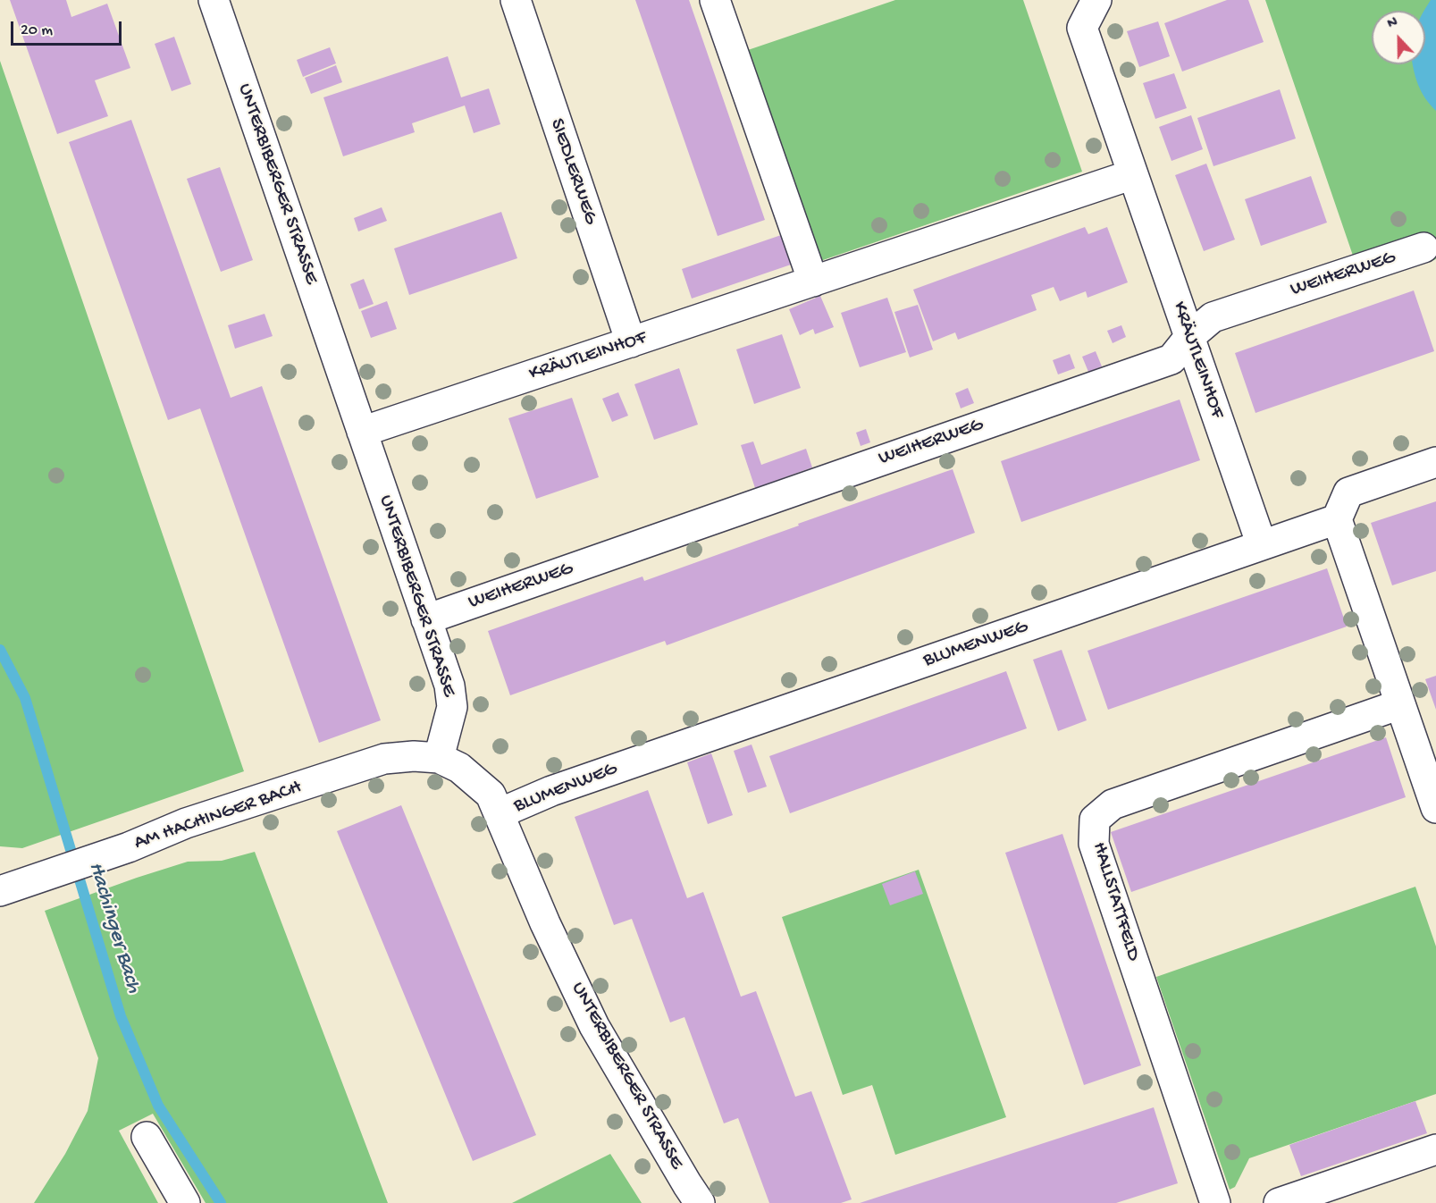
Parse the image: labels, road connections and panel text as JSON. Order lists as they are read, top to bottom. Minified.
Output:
{"streets":{"street":["SIEDLERWEG","UNTERBIBERGER STRASSE","WEIHERWEG","KRÄUTLEINHOF","BLUMENWEG","AM HACHINGER BACH","HALLSTATTFELD"]},"crossings":[["SIEDLERWEG","KRÄUTLEINHOF"],["UNTERBIBERGER STRASSE","WEIHERWEG"],["UNTERBIBERGER STRASSE","KRÄUTLEINHOF"],["UNTERBIBERGER STRASSE","BLUMENWEG"],["UNTERBIBERGER STRASSE","AM HACHINGER BACH"],["WEIHERWEG","KRÄUTLEINHOF"],["KRÄUTLEINHOF","BLUMENWEG"]],"water":["Hachinger Bach"],"scale_bar":"20 m","north":"top"}
